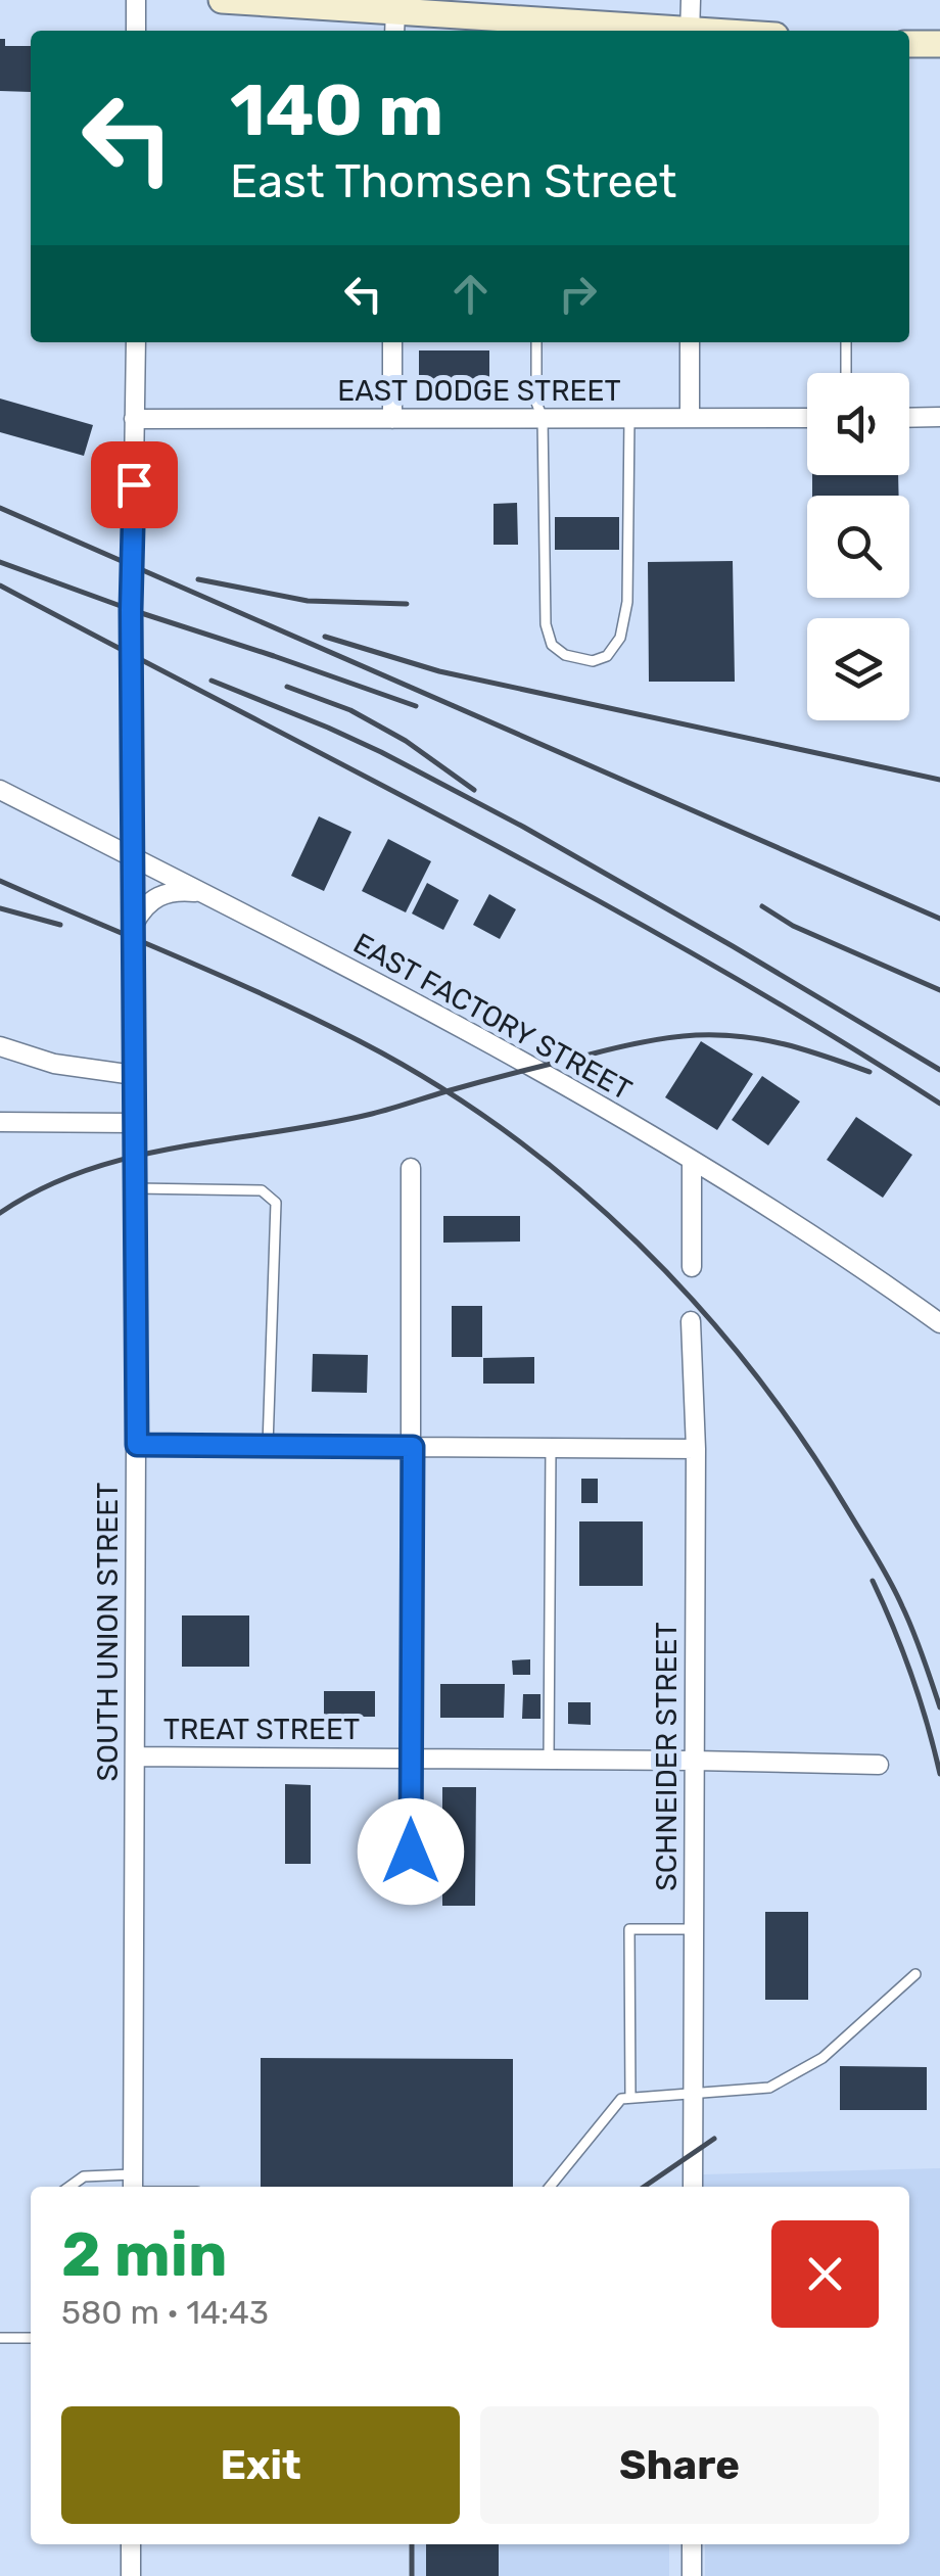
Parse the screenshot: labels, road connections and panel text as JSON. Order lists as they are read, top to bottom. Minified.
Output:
{"streets":{"street":["EAST DODGE STREET","EAST FACTORY STREET","SOUTH UNION STREET","TREAT STREET","SCHNEIDER STREET"]},"crossings":[["EAST DODGE STREET","SOUTH UNION STREET"],["EAST FACTORY STREET","SOUTH UNION STREET"],["SOUTH UNION STREET","TREAT STREET"],["TREAT STREET","SCHNEIDER STREET"]],"page":{"turn":["140 m","East Thomsen Street"],"heading":["2 min","580 m · 14:43"],"buttons":["Exit","Share"]}}
